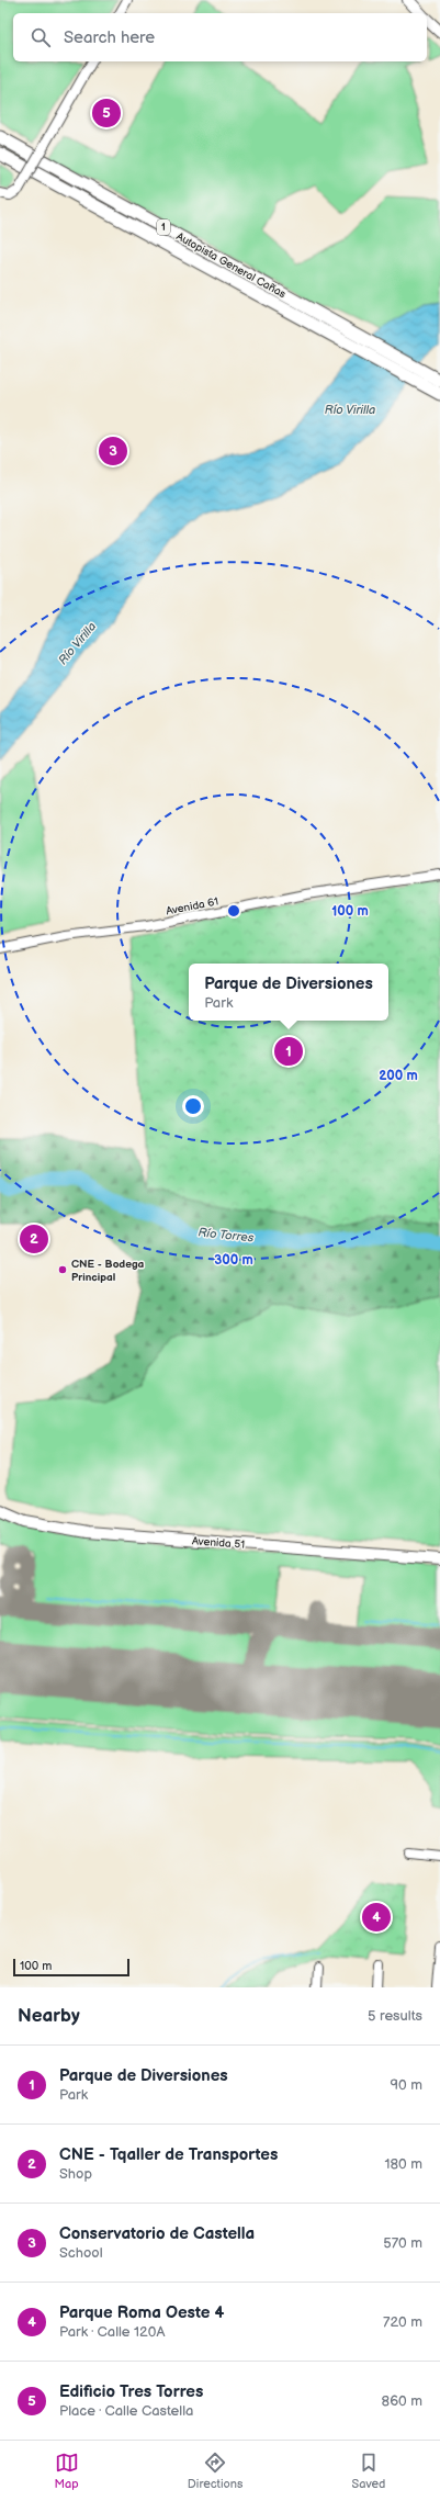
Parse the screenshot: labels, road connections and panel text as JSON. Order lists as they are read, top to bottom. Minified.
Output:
{"streets":{"highway":["1","Autopista General Cañas"],"main road":["Avenida 51"],"street":["Avenida 61"]},"water":["Río Virilla","Río Torres"],"places":["CNE - Bodega Principal"],"scale_bar":"100 m","page":{"search":"Search here","pins":["5","3","1","2","4"],"popup":["Parque de Diversiones","Park"],"scale":"100 m","heading":["Nearby","5 results"],"list":[{"mark":"1","name":"Parque de Diversiones","note":"Park","value":"90 m"},{"mark":"2","name":"CNE - Tqaller de Transportes","note":"Shop","value":"180 m"},{"mark":"3","name":"Conservatorio de Castella","note":"School","value":"570 m"},{"mark":"4","name":"Parque Roma Oeste 4","note":"Park · Calle 120A","value":"720 m"},{"mark":"5","name":"Edificio Tres Torres","note":"Place · Calle Castella","value":"860 m"}],"nav":["Map","Directions","Saved"]},"rings":["100 m","200 m","300 m"]}
